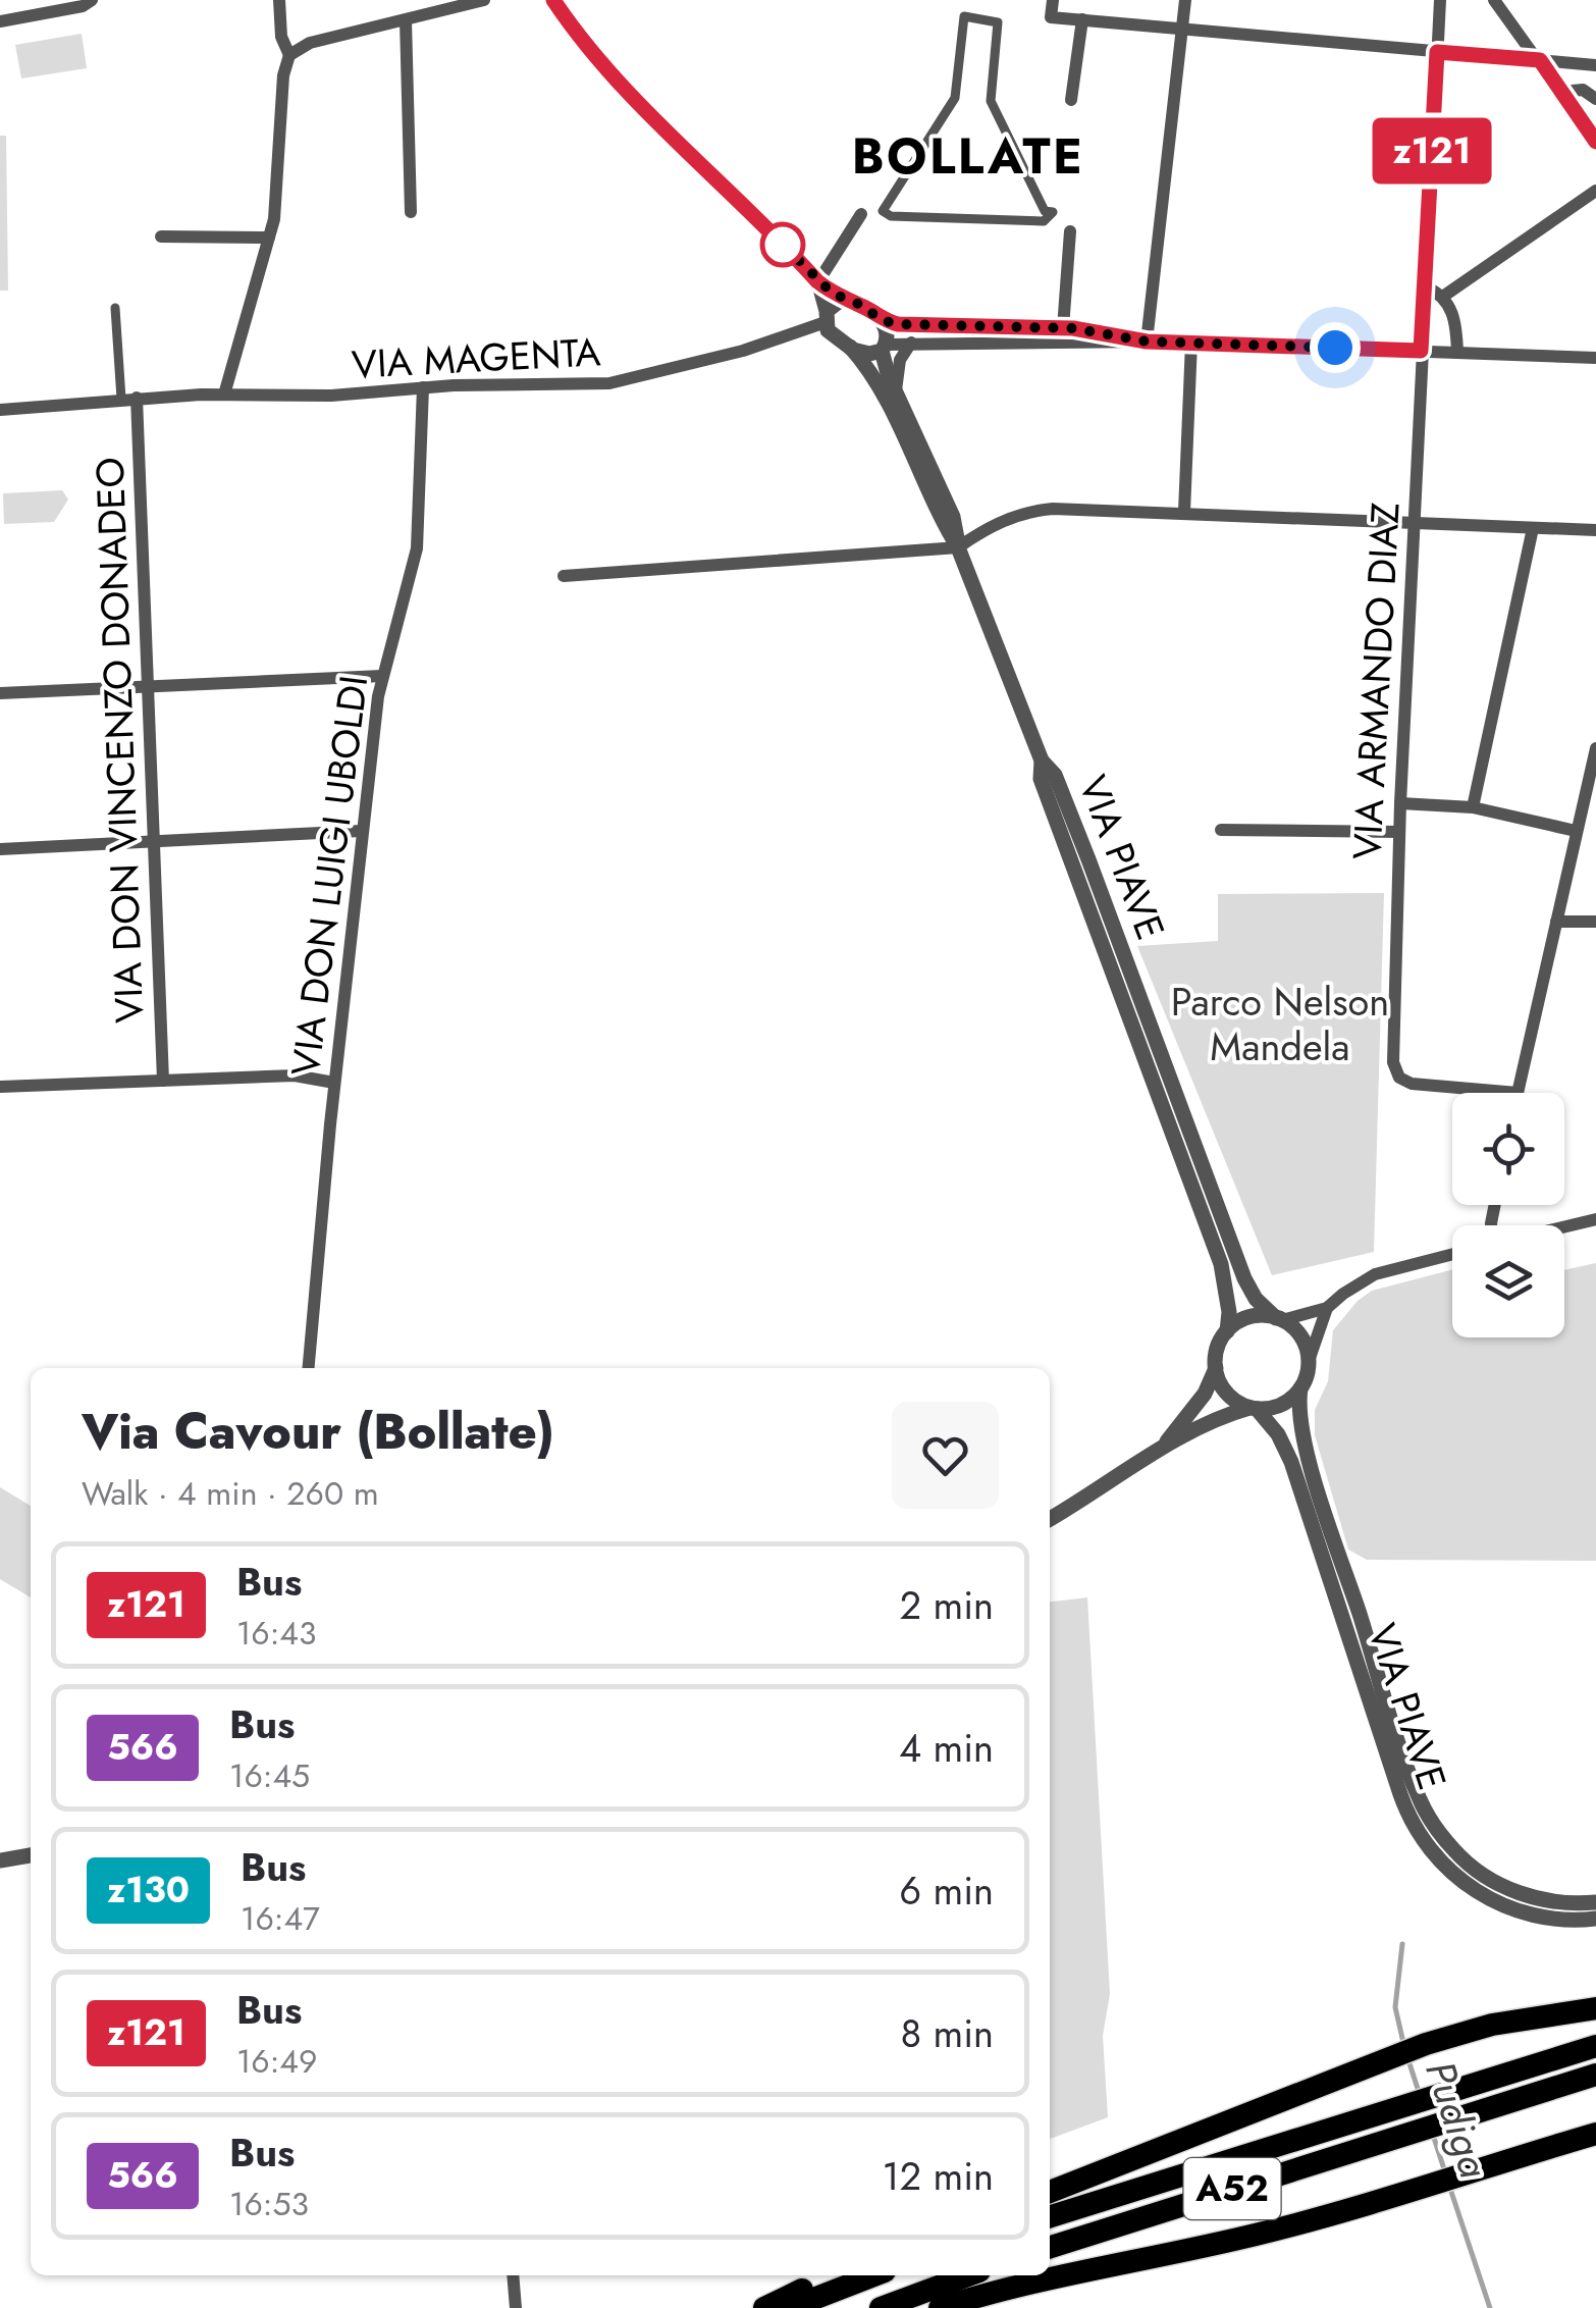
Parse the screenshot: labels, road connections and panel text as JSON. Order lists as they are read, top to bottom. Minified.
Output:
{"streets":{"highway":["A52"],"street":["VIA MAGENTA","VIA ARMANDO DIAZ","VIA DON VINCENZO DONADEO","VIA PIAVE","VIA DON LUIGI UBOLDI"]},"crossings":[["VIA MAGENTA","VIA DON VINCENZO DONADEO"],["VIA MAGENTA","VIA PIAVE"],["VIA MAGENTA","VIA DON LUIGI UBOLDI"]],"districts":["BOLLATE"],"water":["Pudiga"],"parks":["Parco Nelson Mandela"],"lines":["bus line z121"],"page":{"on_map":"z121","heading":["Via Cavour (Bollate)","Walk · 4 min · 260 m"],"list":[{"mark":"z121","name":"Bus","note":"16:43","value":"2 min"},{"mark":"566","name":"Bus","note":"16:45","value":"4 min"},{"mark":"z130","name":"Bus","note":"16:47","value":"6 min"},{"mark":"z121","name":"Bus","note":"16:49","value":"8 min"},{"mark":"566","name":"Bus","note":"16:53","value":"12 min"}]}}
